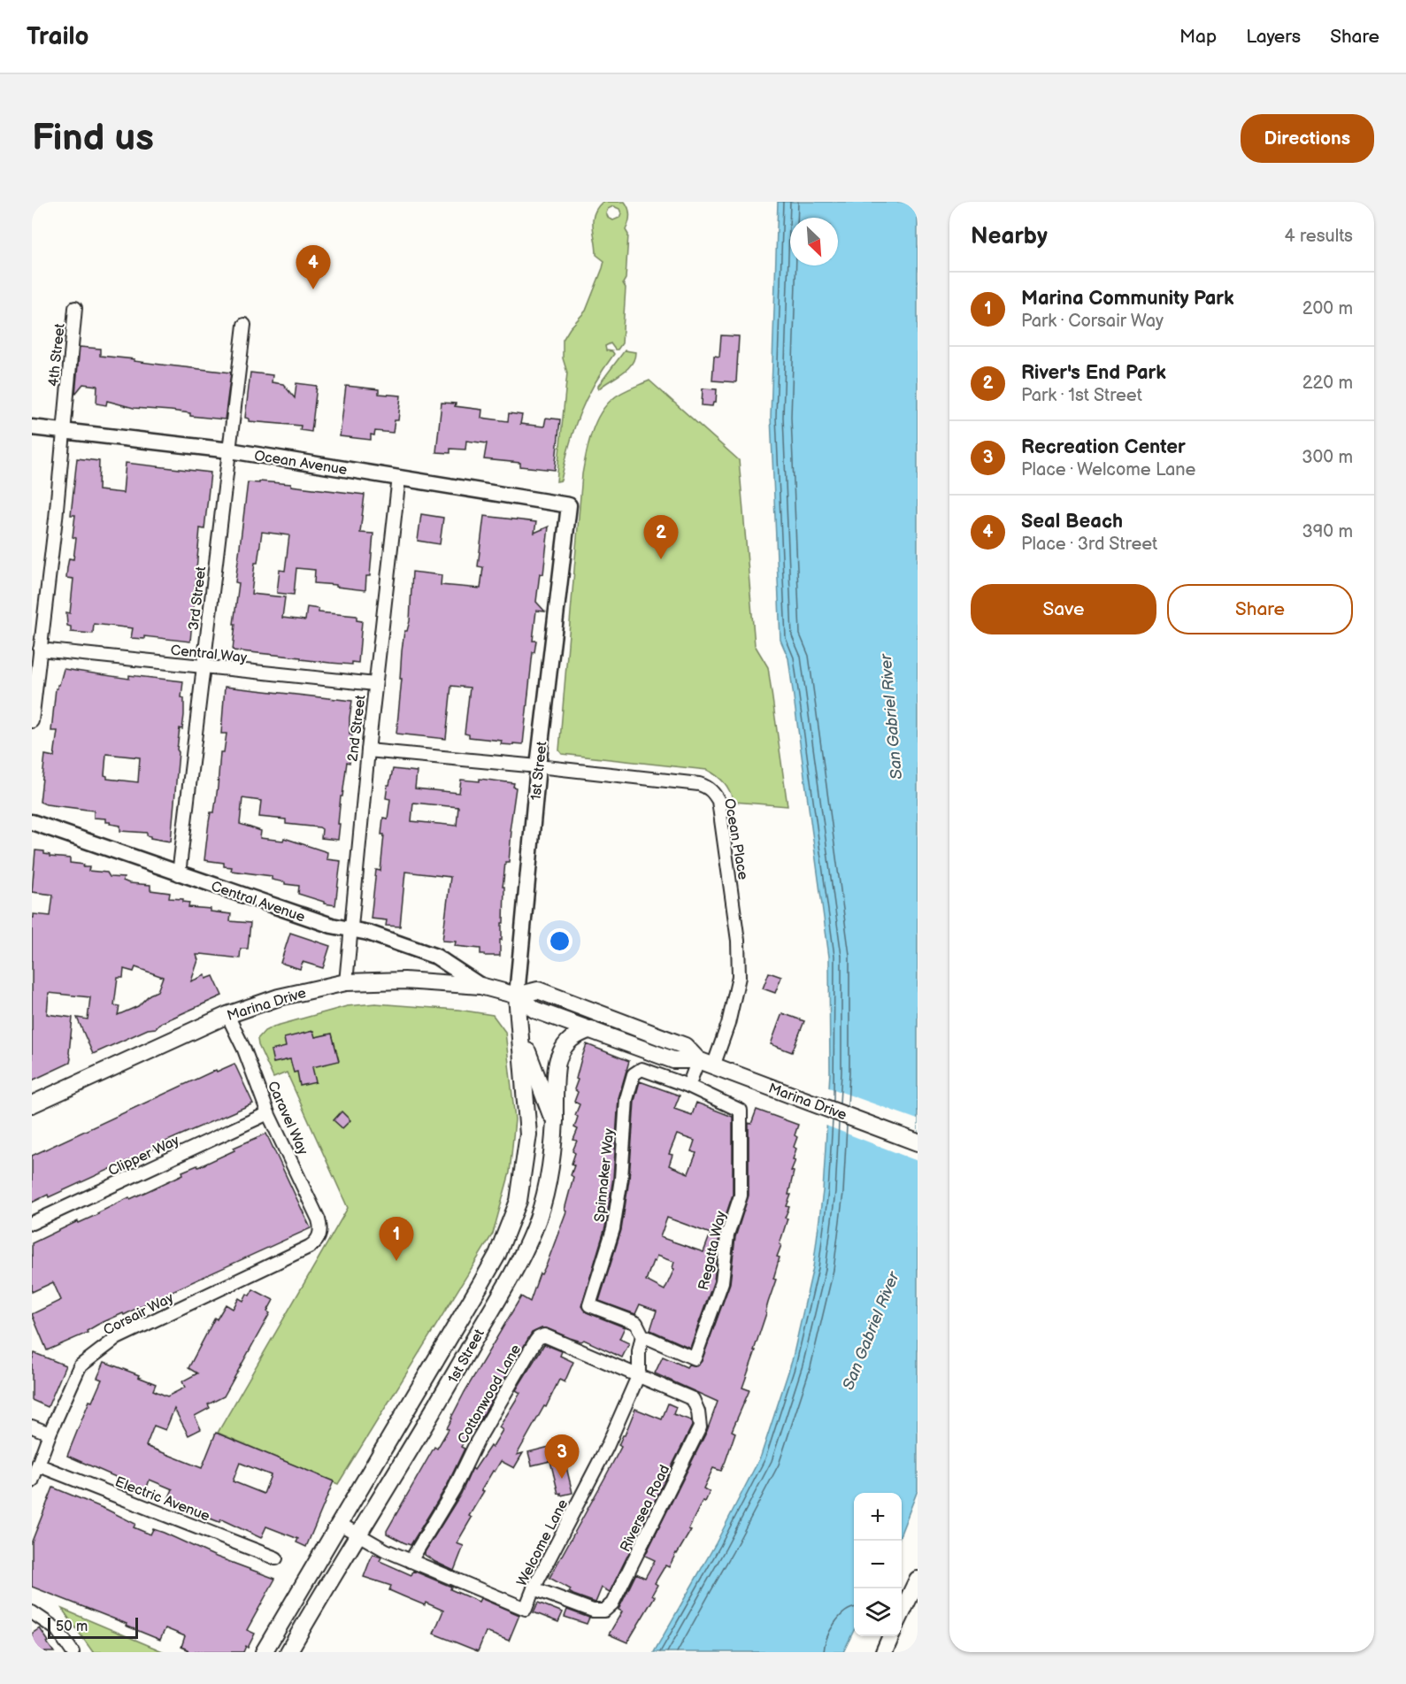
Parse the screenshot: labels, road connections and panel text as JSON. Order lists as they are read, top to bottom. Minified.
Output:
{"streets":{"main road":["1st Street","Marina Drive"],"street":["4th Street","Ocean Avenue","3rd Street","Central Way","2nd Street","Ocean Place","Central Avenue","Caravel Way","Clipper Way","Spinnaker Way","Regatta Way","Corsair Way","Cottonwood Lane","Electric Avenue","Riversea Road","Welcome Lane"]},"crossings":[["4th Street","Ocean Avenue"],["4th Street","Central Way"],["Ocean Avenue","3rd Street"],["Ocean Avenue","2nd Street"],["Ocean Avenue","1st Street"],["3rd Street","Central Way"],["3rd Street","Central Avenue"],["Central Way","2nd Street"],["2nd Street","Central Avenue"],["2nd Street","Marina Drive"],["1st Street","Ocean Place"],["1st Street","Marina Drive"],["Ocean Place","Marina Drive"],["Central Avenue","Marina Drive"],["Marina Drive","Caravel Way"],["Caravel Way","Clipper Way"],["Caravel Way","Corsair Way"],["Spinnaker Way","Regatta Way"],["Corsair Way","Electric Avenue"],["Cottonwood Lane","Riversea Road"],["Cottonwood Lane","Welcome Lane"],["Riversea Road","Welcome Lane"]],"water":["San Gabriel River"],"scale_bar":"50 m","north":"bottom right","page":{"header":"Trailo","nav":["Map","Layers","Share"],"buttons":["Directions",["Save","Share"]],"title":"Find us","heading":["Nearby","4 results"],"pins":["4","2","1","3"],"list":[{"mark":"1","name":"Marina Community Park","note":"Park · Corsair Way","value":"200 m"},{"mark":"2","name":"River's End Park","note":"Park · 1st Street","value":"220 m"},{"mark":"3","name":"Recreation Center","note":"Place · Welcome Lane","value":"300 m"},{"mark":"4","name":"Seal Beach","note":"Place · 3rd Street","value":"390 m"}],"map_buttons":["+","−"],"scale":"50 m"}}
